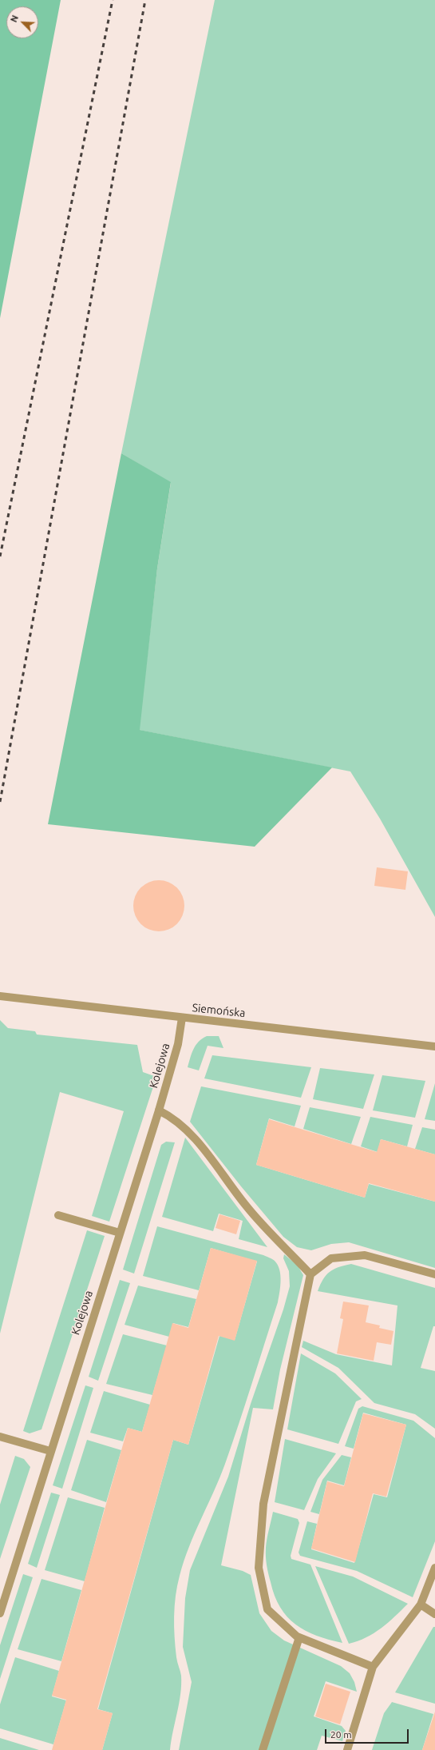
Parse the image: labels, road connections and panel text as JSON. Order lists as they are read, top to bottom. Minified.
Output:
{"streets":{"street":["Siemońska","Kolejowa"]},"crossings":[["Siemońska","Kolejowa"]],"scale_bar":"20 m","north":"top left"}
